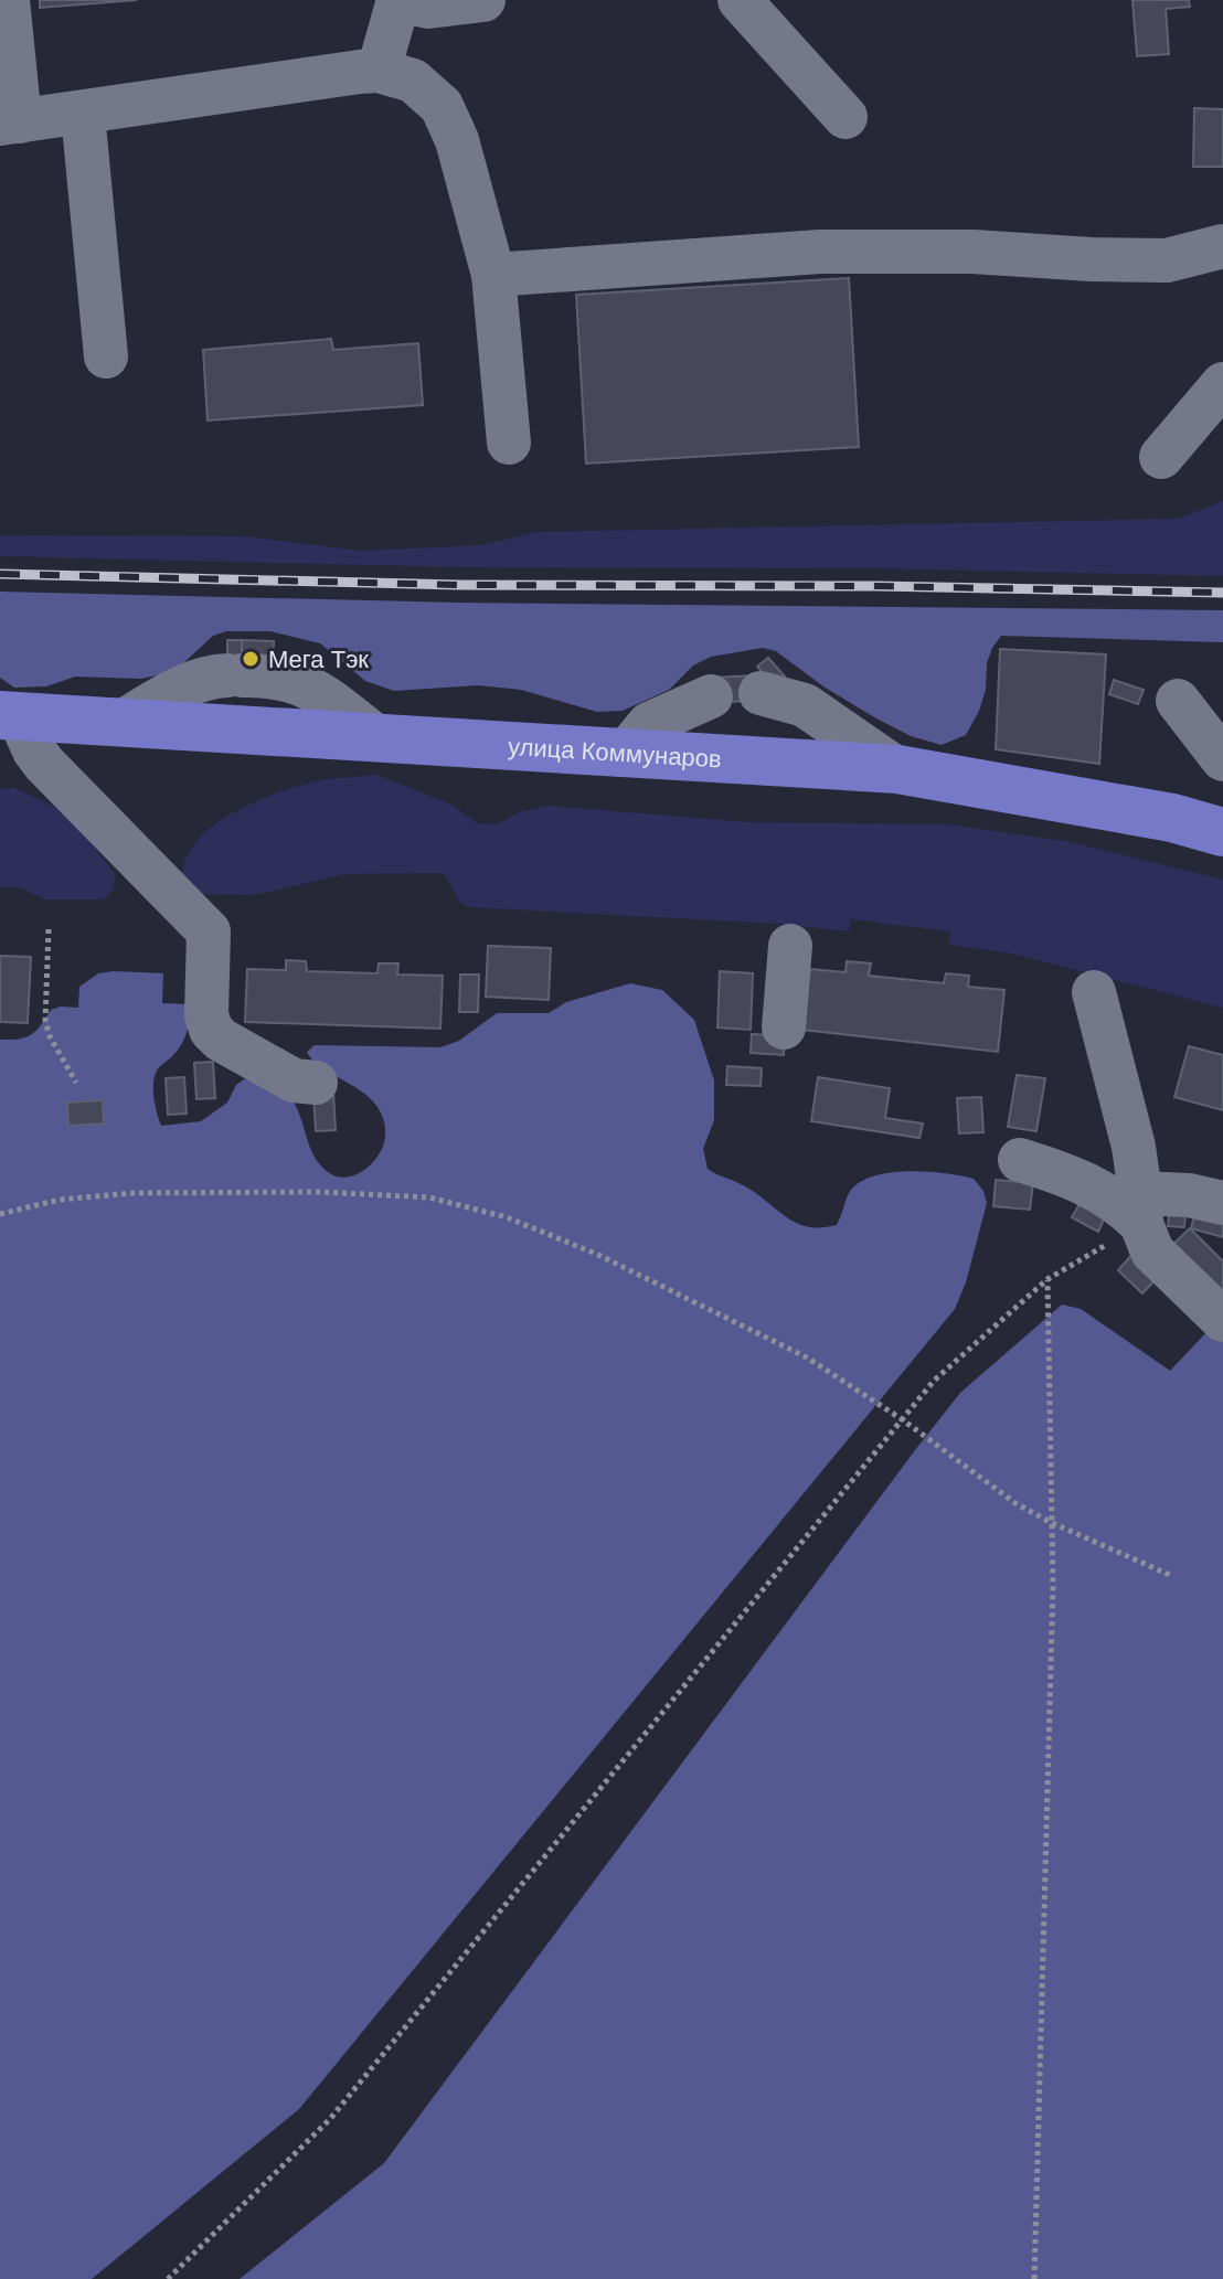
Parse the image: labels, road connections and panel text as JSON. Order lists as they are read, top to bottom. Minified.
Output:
{"streets":{"main road":["улица Коммунаров"]},"places":["Мега Тэк"]}
